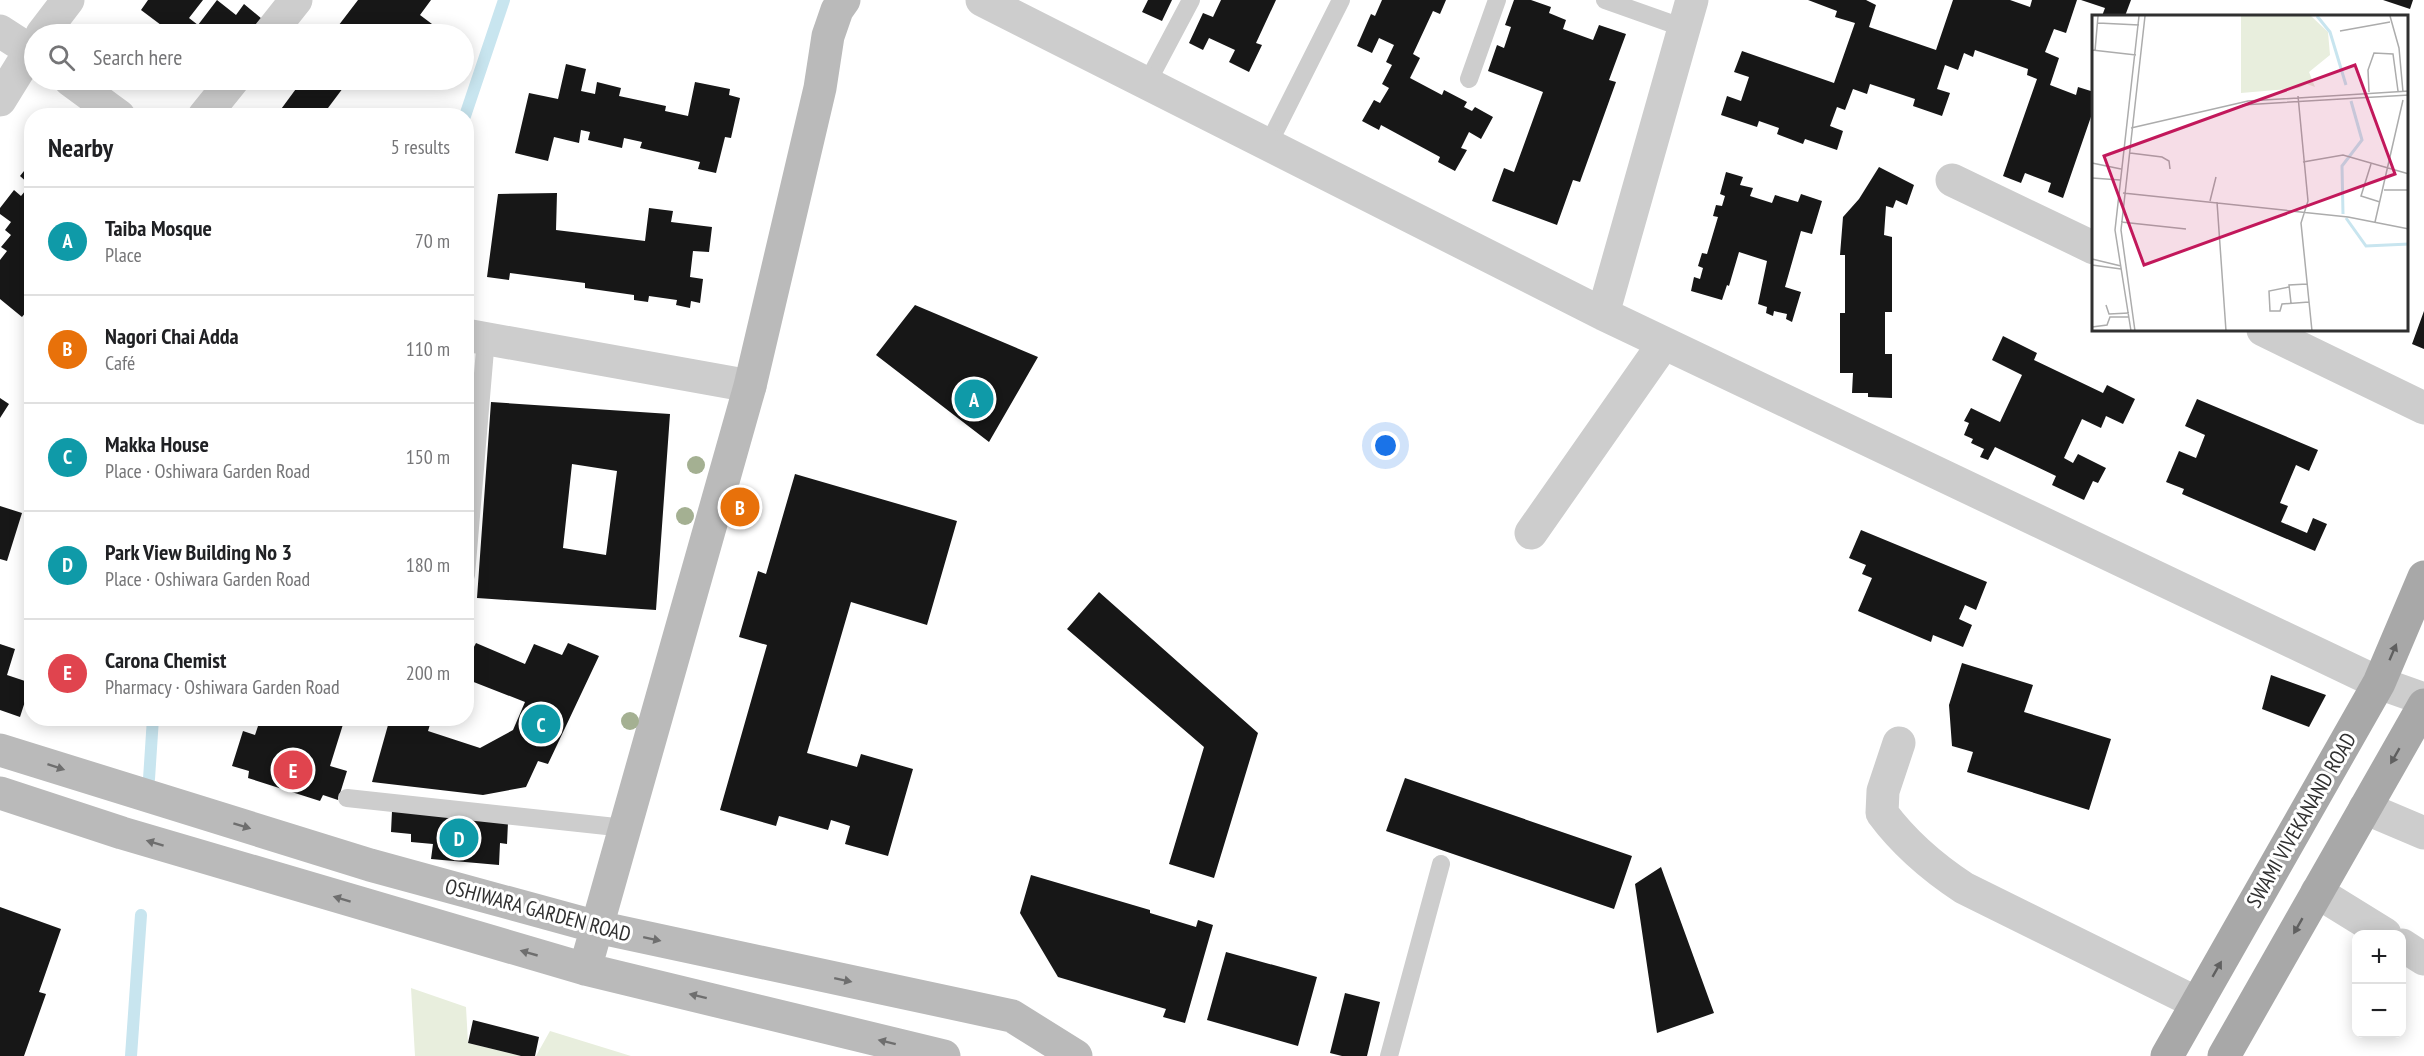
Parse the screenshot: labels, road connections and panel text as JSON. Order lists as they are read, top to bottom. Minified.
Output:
{"streets":{"main road":["SWAMI VIVEKANAND ROAD"],"street":["OSHIWARA GARDEN ROAD"]},"page":{"search":"Search here","heading":["Nearby","5 results"],"list":[{"mark":"A","name":"Taiba Mosque","note":"Place","value":"70 m"},{"mark":"B","name":"Nagori Chai Adda","note":"Café","value":"110 m"},{"mark":"C","name":"Makka House","note":"Place · Oshiwara Garden Road","value":"150 m"},{"mark":"D","name":"Park View Building No 3","note":"Place · Oshiwara Garden Road","value":"180 m"},{"mark":"E","name":"Carona Chemist","note":"Pharmacy · Oshiwara Garden Road","value":"200 m"}],"pins":["A","B","C","E","D"],"map_buttons":["+","−"]}}
